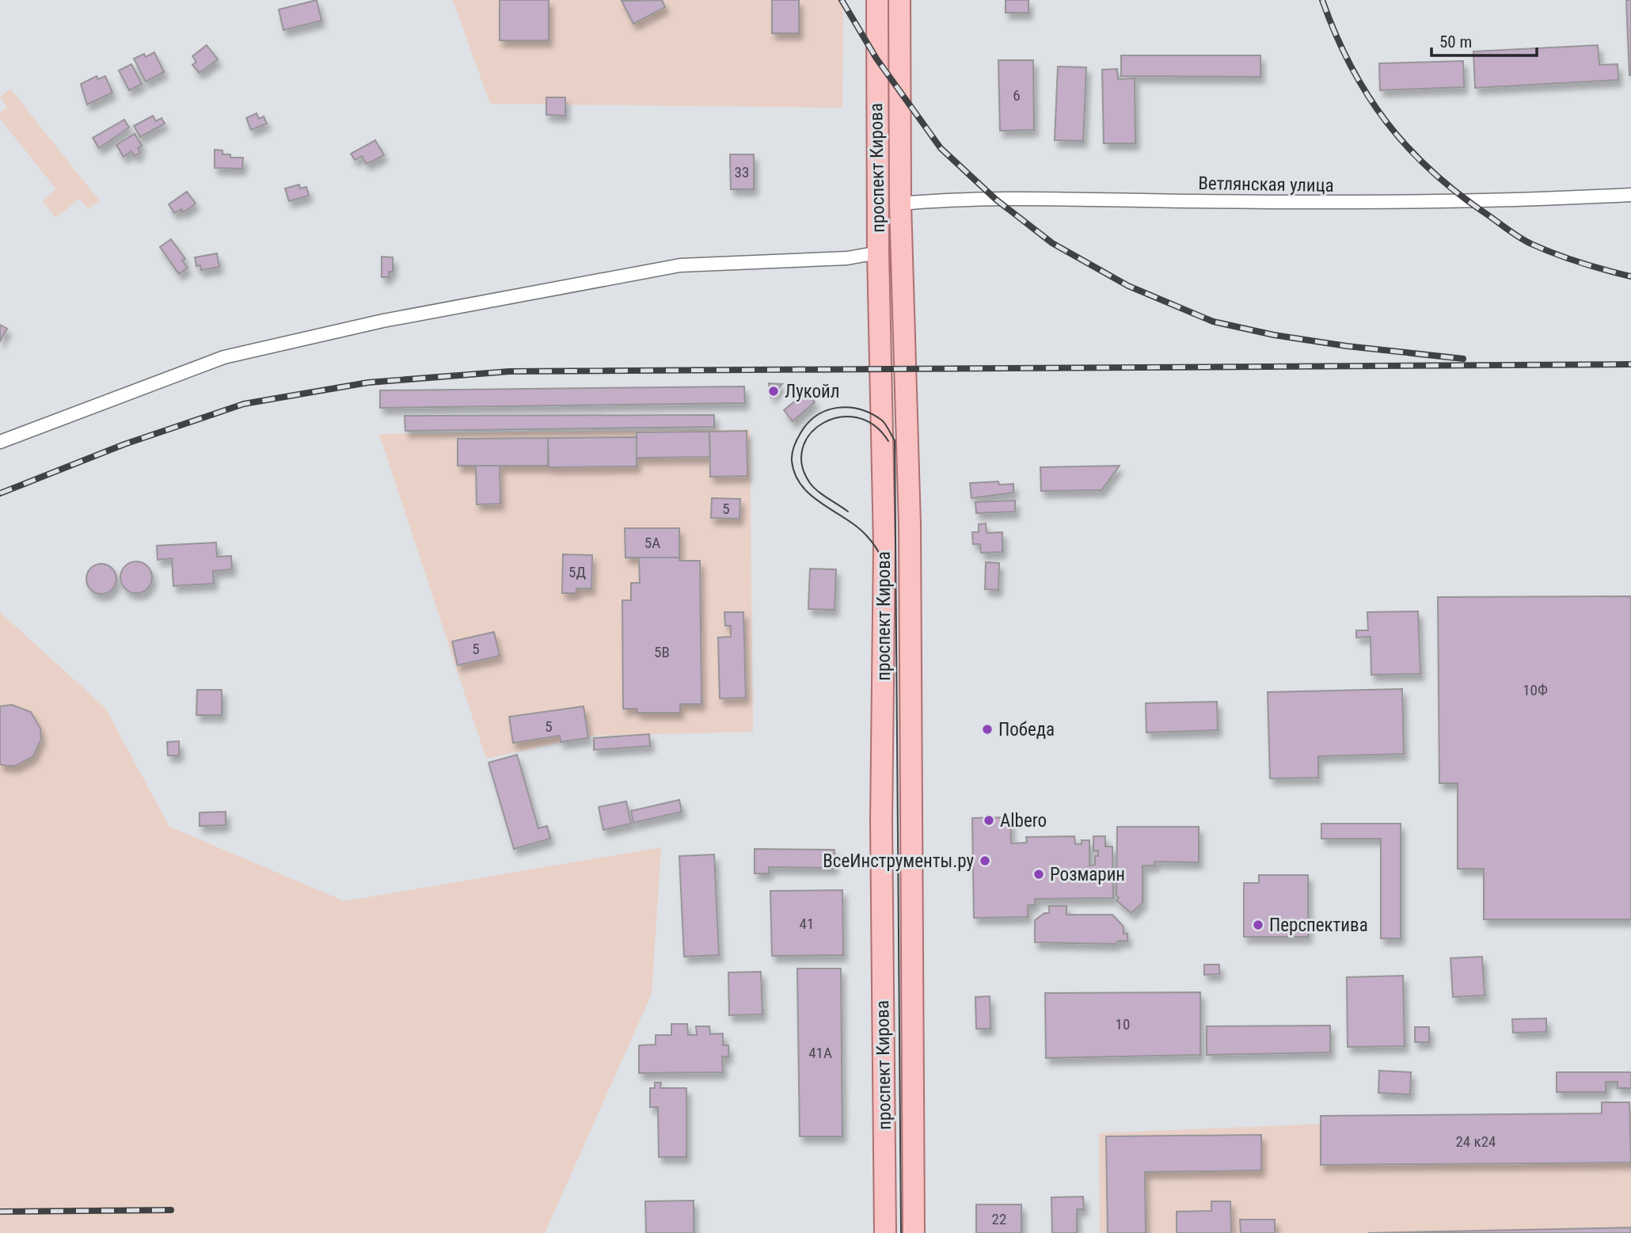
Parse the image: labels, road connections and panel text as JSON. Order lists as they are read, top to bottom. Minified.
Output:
{"streets":{"main road":["проспект Кирова"],"street":["Ветлянская улица"]},"crossings":[["проспект Кирова","Ветлянская улица"]],"places":["Лукойл","Победа","Albero","ВсеИнструменты.ру","Розмарин","Перспектива"],"house_numbers":["6","33","5","5А","5Д","5","5В","10Ф","5","41","10","41А","24 к24","22"],"scale_bar":"50 m"}
